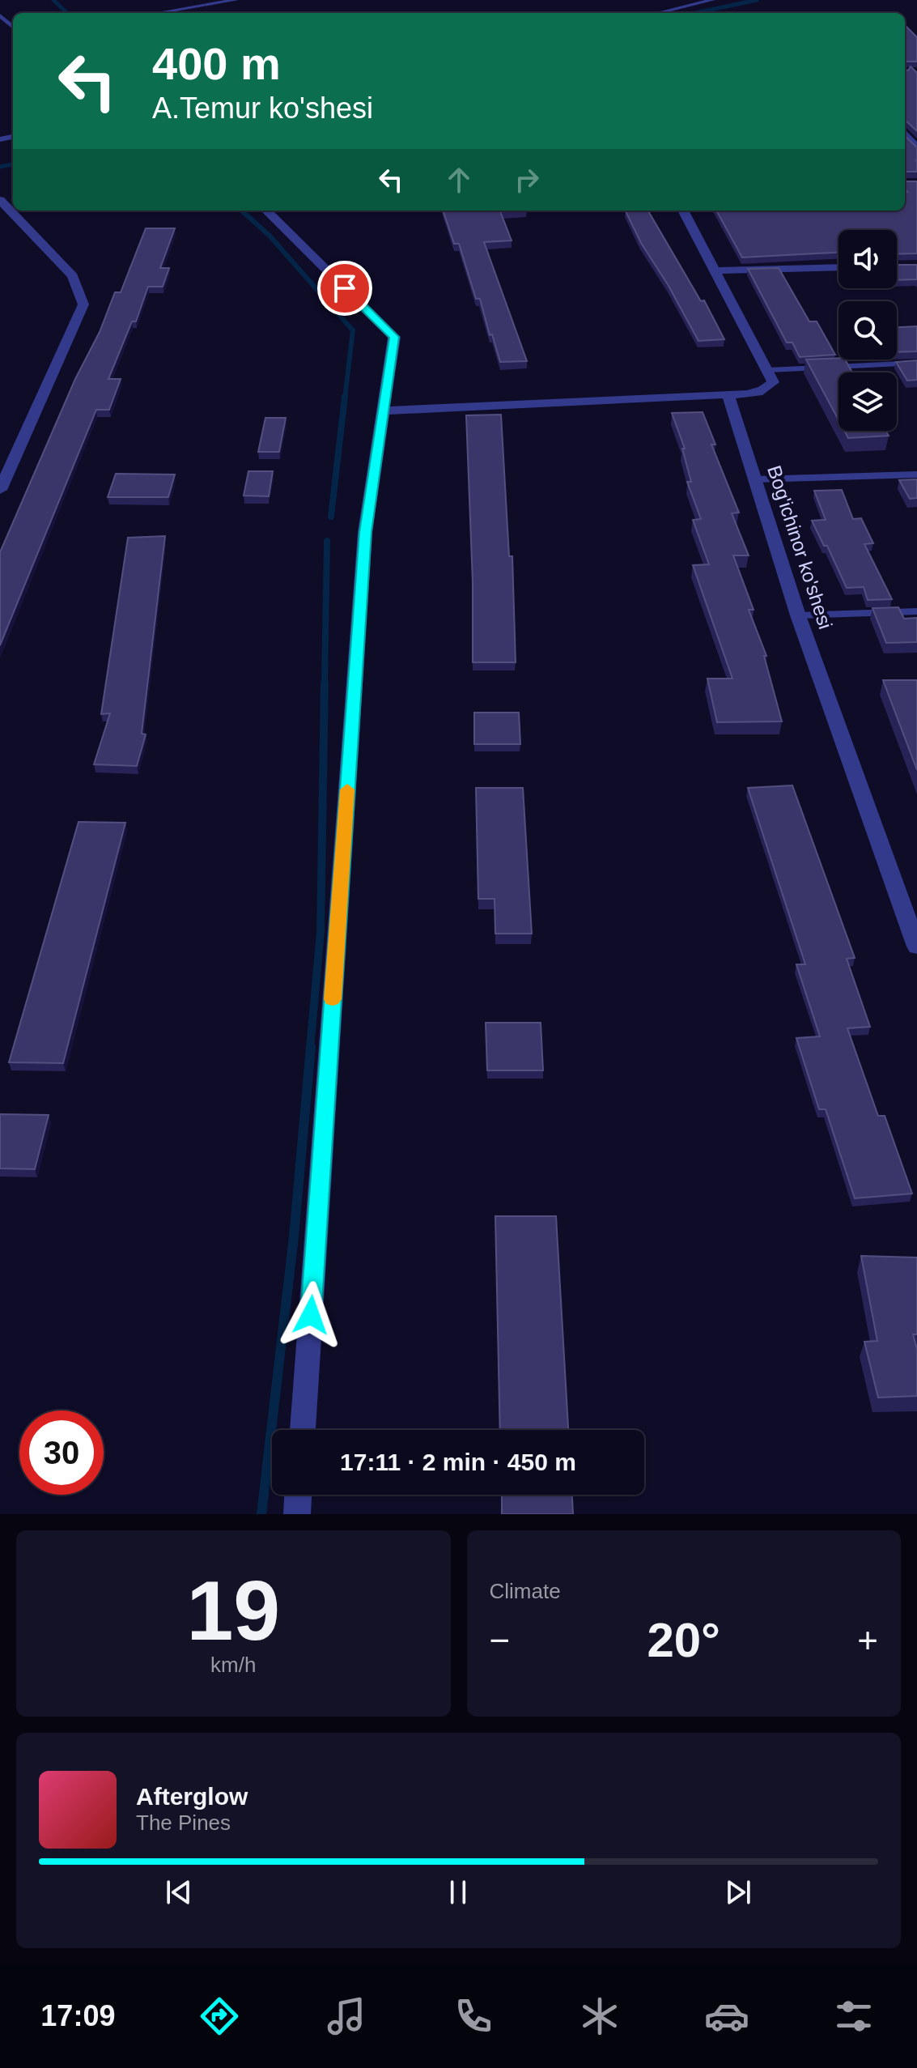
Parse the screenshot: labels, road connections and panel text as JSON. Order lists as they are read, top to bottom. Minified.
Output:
{"streets":{"street":["Bog'ichinor ko'shesi"]},"page":{"turn":["400 m","A.Temur ko'shesi"],"limit":"30","trip":"17:11 · 2 min · 450 m","tile":[["19","km/h"],"Climate"],"heat":["−","20°","+"],"song":["Afterglow","The Pines"],"tabs":"17:09"}}
